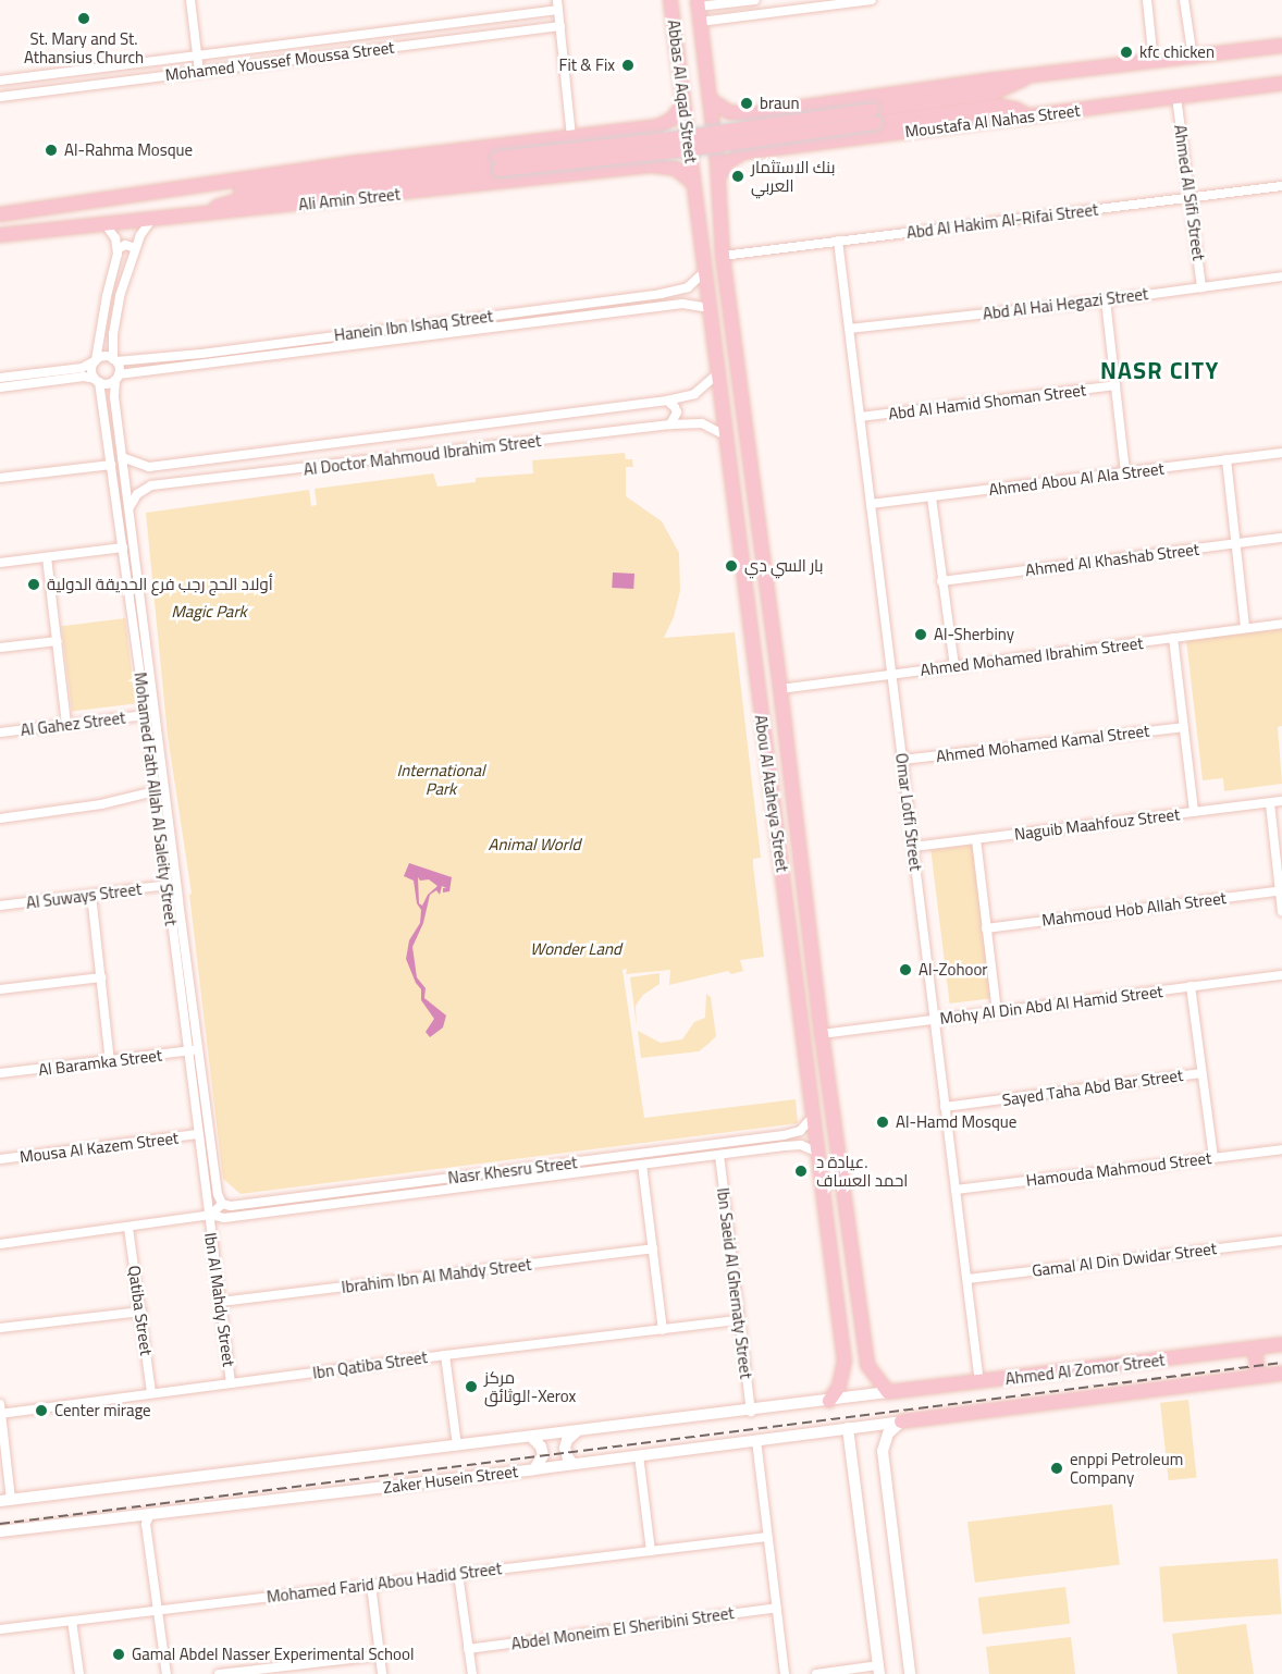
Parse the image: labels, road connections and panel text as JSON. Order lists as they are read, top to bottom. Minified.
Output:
{"streets":{"main road":["Abbas Al Aqad Street","Moustafa Al Nahas Street","Ali Amin Street","Abou Al Ataheya Street","Ahmed Al Zomor Street","Zaker Husein Street"],"street":["Mohamed Youssef Moussa Street","Ahmed Al Sifi Street","Abd Al Hakim Al-Rifai Street","Abd Al Hai Hegazi Street","Hanein Ibn Ishaq Street","Abd Al Hamid Shoman Street","Al Doctor Mahmoud Ibrahim Street","Ahmed Abou Al Ala Street","Ahmed Al Khashab Street","Ahmed Mohamed Ibrahim Street","Al Gahez Street","Ahmed Mohamed Kamal Street","Mohamed Fath Allah Al Saleity Street","Omar Lotfi Street","Naguib Maahfouz Street","Al Suways Street","Mahmoud Hob Allah Street","Mohy Al Din Abd Al Hamid Street","Al Baramka Street","Sayed Taha Abd Bar Street","Mousa Al Kazem Street","Hamouda Mahmoud Street","Nasr Khesru Street","Gamal Al Din Dwidar Street","Ibrahim Ibn Al Mahdy Street","Ibn Saeid Al Ghernaty Street","Ibn Al Mahdy Street","Qatiba Street","Ibn Qatiba Street","Mohamed Farid Abou Hadid Street","Abdel Moneim El Sheribini Street"]},"crossings":[["Abbas Al Aqad Street","Moustafa Al Nahas Street"],["Abbas Al Aqad Street","Ali Amin Street"],["Abbas Al Aqad Street","Abou Al Ataheya Street"],["Moustafa Al Nahas Street","Ahmed Al Sifi Street"],["Moustafa Al Nahas Street","Abou Al Ataheya Street"],["Ahmed Al Sifi Street","Abd Al Hakim Al-Rifai Street"],["Ahmed Al Sifi Street","Abd Al Hai Hegazi Street"],["Ali Amin Street","Abou Al Ataheya Street"],["Abd Al Hakim Al-Rifai Street","Abou Al Ataheya Street"],["Abd Al Hakim Al-Rifai Street","Omar Lotfi Street"],["Abd Al Hai Hegazi Street","Omar Lotfi Street"],["Hanein Ibn Ishaq Street","Abou Al Ataheya Street"],["Hanein Ibn Ishaq Street","Mohamed Fath Allah Al Saleity Street"],["Abd Al Hamid Shoman Street","Omar Lotfi Street"],["Al Doctor Mahmoud Ibrahim Street","Abou Al Ataheya Street"],["Al Doctor Mahmoud Ibrahim Street","Mohamed Fath Allah Al Saleity Street"],["Ahmed Abou Al Ala Street","Omar Lotfi Street"],["Ahmed Mohamed Ibrahim Street","Abou Al Ataheya Street"],["Ahmed Mohamed Ibrahim Street","Omar Lotfi Street"],["Al Gahez Street","Mohamed Fath Allah Al Saleity Street"],["Ahmed Mohamed Kamal Street","Omar Lotfi Street"],["Abou Al Ataheya Street","Mohy Al Din Abd Al Hamid Street"],["Abou Al Ataheya Street","Nasr Khesru Street"],["Abou Al Ataheya Street","Ahmed Al Zomor Street"],["Abou Al Ataheya Street","Zaker Husein Street"],["Mohamed Fath Allah Al Saleity Street","Al Suways Street"],["Mohamed Fath Allah Al Saleity Street","Al Baramka Street"],["Mohamed Fath Allah Al Saleity Street","Mousa Al Kazem Street"],["Mohamed Fath Allah Al Saleity Street","Nasr Khesru Street"],["Mohamed Fath Allah Al Saleity Street","Ibn Al Mahdy Street"],["Omar Lotfi Street","Naguib Maahfouz Street"],["Omar Lotfi Street","Mohy Al Din Abd Al Hamid Street"],["Omar Lotfi Street","Sayed Taha Abd Bar Street"],["Omar Lotfi Street","Hamouda Mahmoud Street"],["Omar Lotfi Street","Gamal Al Din Dwidar Street"],["Omar Lotfi Street","Ahmed Al Zomor Street"],["Nasr Khesru Street","Ibn Saeid Al Ghernaty Street"],["Nasr Khesru Street","Ibn Al Mahdy Street"],["Ibrahim Ibn Al Mahdy Street","Ibn Al Mahdy Street"],["Ibn Saeid Al Ghernaty Street","Ibn Qatiba Street"],["Ibn Saeid Al Ghernaty Street","Zaker Husein Street"],["Ibn Al Mahdy Street","Ibn Qatiba Street"],["Qatiba Street","Ibn Qatiba Street"],["Ahmed Al Zomor Street","Zaker Husein Street"]],"districts":["NASR CITY"],"parks":["Magic Park","International Park","Animal World","Wonder Land"],"places":["St. Mary and St. Athansius Church","kfc chicken","Fit & Fix","braun","Al-Rahma Mosque","بنك الاستثمار العربي","بار السي دي","أولاد الحج رجب فرع الحديقة الدولية","Al-Sherbiny","Al-Zohoor","Al-Hamd Mosque","عيادة د. احمد العساف","مركز الوثائق-Xerox","Center mirage","enppi Petroleum Company","Gamal Abdel Nasser Experimental School"]}
